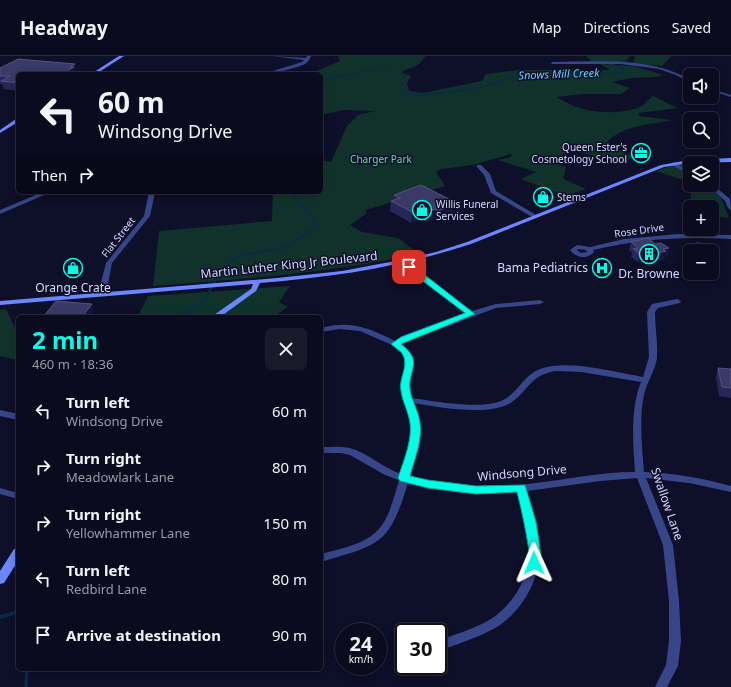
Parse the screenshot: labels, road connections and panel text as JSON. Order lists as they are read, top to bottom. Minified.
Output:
{"streets":{"main road":["Martin Luther King Jr Boulevard"],"street":["Rose Drive","Flat Street","Windsong Drive","Swallow Lane"]},"crossings":[["Flat Street","Martin Luther King Jr Boulevard"],["Windsong Drive","Swallow Lane"]],"water":["Snows Mill Creek"],"parks":["Charger Park"],"places":{"office":["Queen Ester's Cosmetology School"],"shop":["Stems","Willis Funeral Services","Orange Crate"],"building":["Dr. Browne"],"hospital":["Bama Pediatrics"]},"page":{"header":"Headway","nav":["Map","Directions","Saved"],"map_buttons":["+","−"],"turn":["60 m","Windsong Drive"],"then":"Then","heading":["2 min","460 m · 18:36"],"list":[{"name":"Turn left","note":"Windsong Drive","value":"60 m"},{"name":"Turn right","note":"Meadowlark Lane","value":"80 m"},{"name":"Turn right","note":"Yellowhammer Lane","value":"150 m"},{"name":"Turn left","note":"Redbird Lane","value":"80 m"},{"name":"Arrive at destination","value":"90 m"}],"speed":"24 km/h","limit":"30"}}
